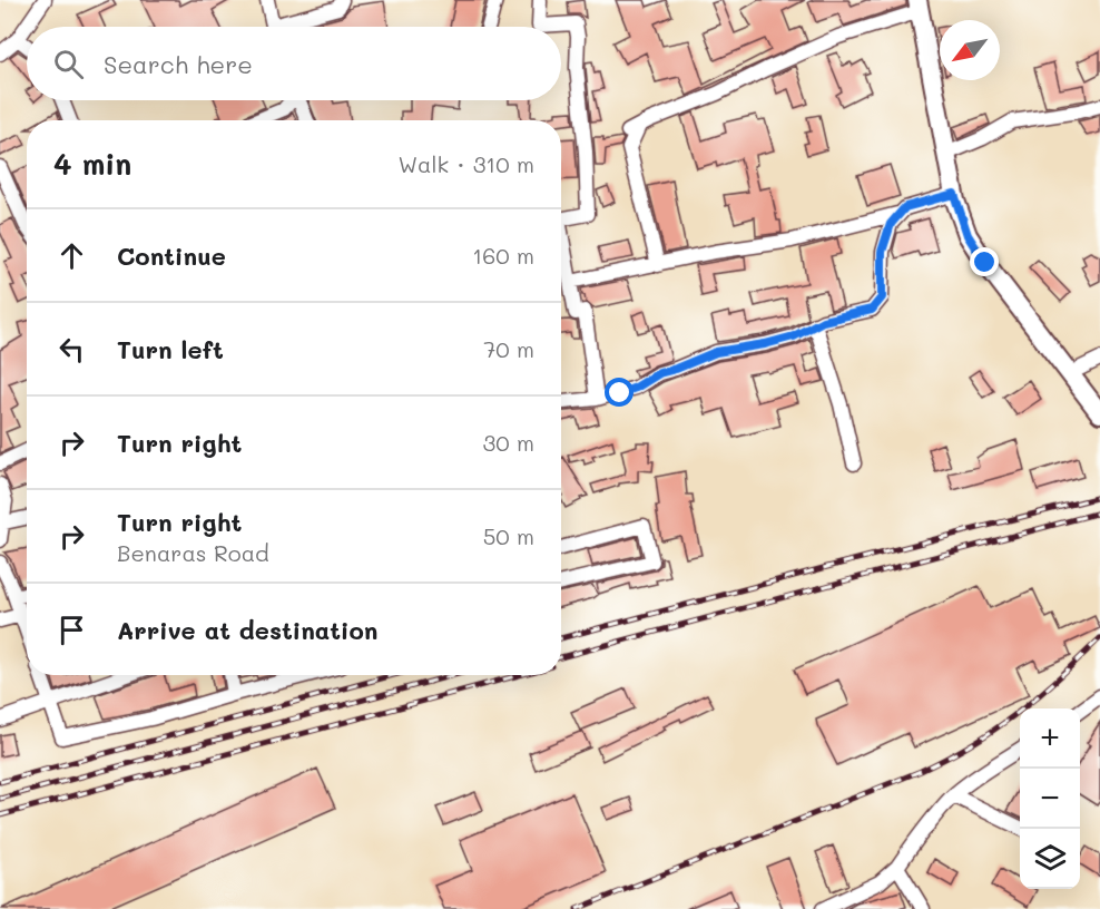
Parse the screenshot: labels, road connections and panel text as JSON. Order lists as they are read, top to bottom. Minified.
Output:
{"north":"bottom left","page":{"search":"Search here","heading":["4 min","Walk · 310 m"],"list":[["Continue","160 m"],["Turn left","70 m"],["Turn right","30 m"],["Turn right","Benaras Road","50 m"],"Arrive at destination"],"map_buttons":["+","−"]}}
